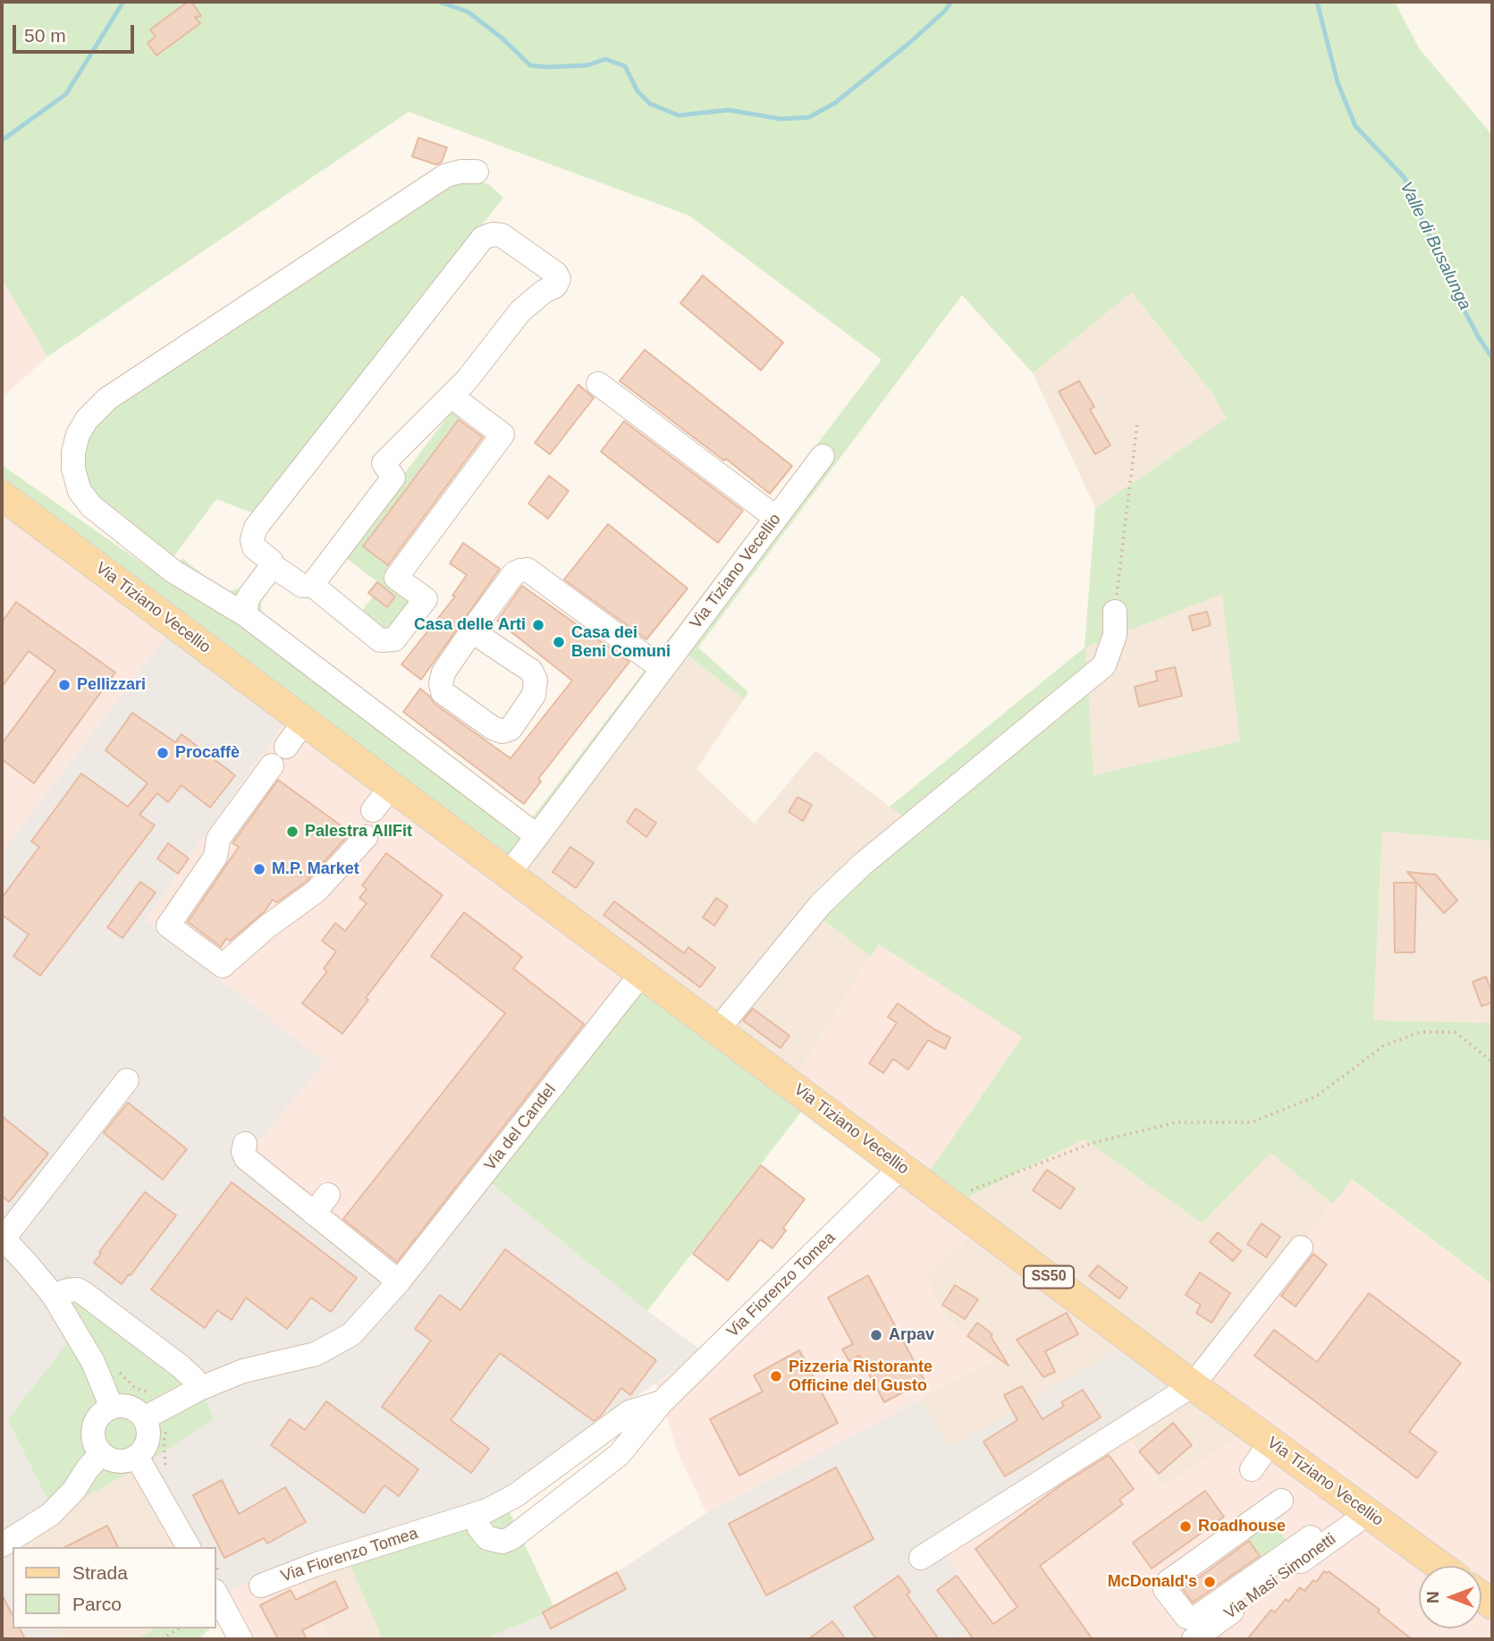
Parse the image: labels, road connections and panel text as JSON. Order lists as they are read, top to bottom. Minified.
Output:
{"streets":{"main road":["Via Tiziano Vecellio","SS50"],"street":["Via del Candel","Via Fiorenzo Tomea","Via Masi Simonetti"]},"crossings":[["Via Tiziano Vecellio","Via del Candel"],["Via Tiziano Vecellio","Via Fiorenzo Tomea"],["Via Tiziano Vecellio","Via Masi Simonetti"]],"water":["Valle di Busalunga"],"places":["Casa delle Arti","Casa dei Beni Comuni","Pellizzari","Procaffè","Palestra AllFit","M.P. Market","Arpav","Pizzeria Ristorante Officine del Gusto","Roadhouse","McDonald's"],"legend":["Strada","Parco"],"scale_bar":"50 m","north":"left"}
